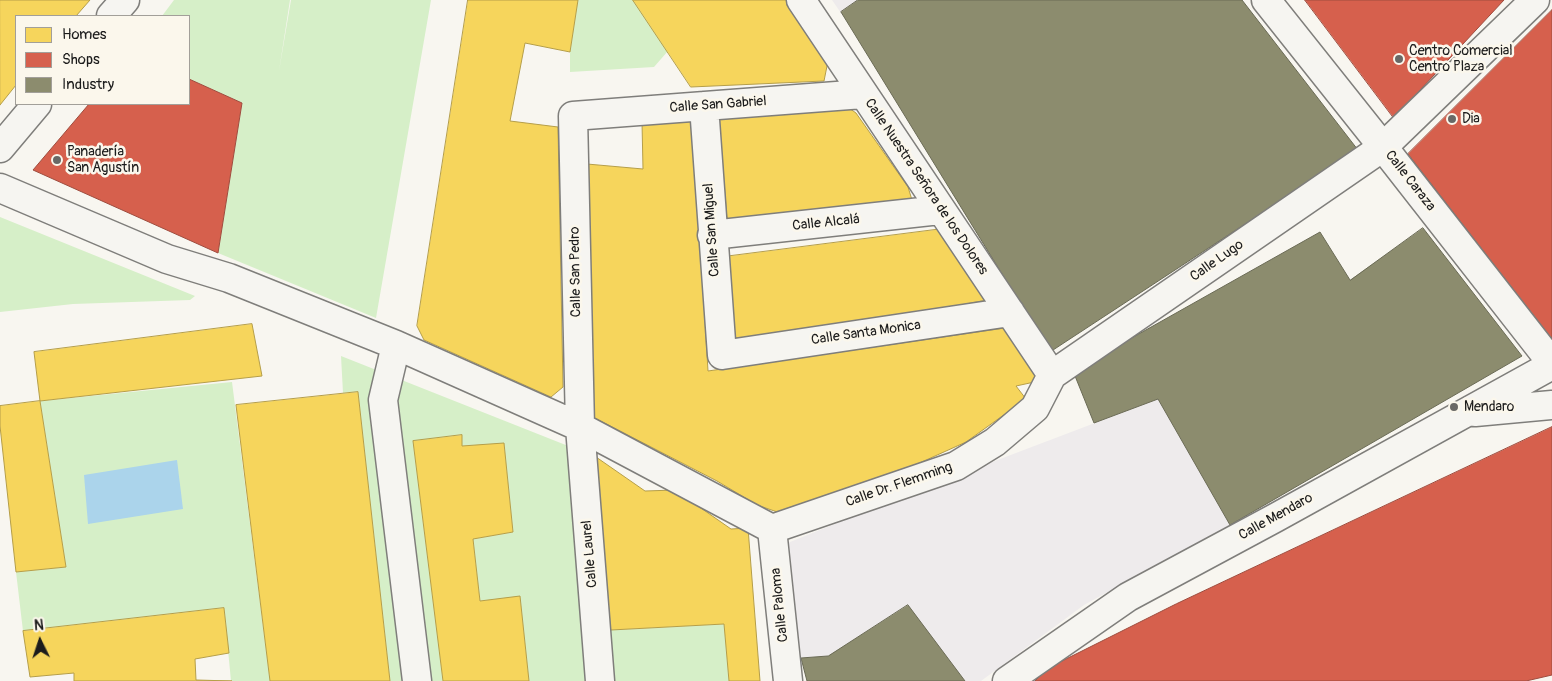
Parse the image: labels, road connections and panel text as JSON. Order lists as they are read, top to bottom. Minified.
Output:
{"streets":{"street":["Calle San Gabriel","Calle Caraza","Calle Nuestra Señora de los Dolores","Calle Alcalá","Calle San Miguel","Calle Lugo","Calle San Pedro","Calle Santa Monica","Calle Dr. Flemming","Calle Mendaro","Calle Laurel","Calle Paloma"]},"crossings":[["Calle San Gabriel","Calle Nuestra Señora de los Dolores"],["Calle San Gabriel","Calle San Miguel"],["Calle San Gabriel","Calle San Pedro"],["Calle Caraza","Calle Lugo"],["Calle Caraza","Calle Mendaro"],["Calle Nuestra Señora de los Dolores","Calle Alcalá"],["Calle Nuestra Señora de los Dolores","Calle Lugo"],["Calle Nuestra Señora de los Dolores","Calle Santa Monica"],["Calle Nuestra Señora de los Dolores","Calle Dr. Flemming"],["Calle Alcalá","Calle San Miguel"],["Calle San Miguel","Calle Santa Monica"],["Calle Lugo","Calle Dr. Flemming"],["Calle San Pedro","Calle Laurel"],["Calle Dr. Flemming","Calle Paloma"]],"places":["Centro Comercial Centro Plaza","Dia","Panadería San Agustín","Mendaro"],"legend":["Homes","Shops","Industry"],"north":"top"}
